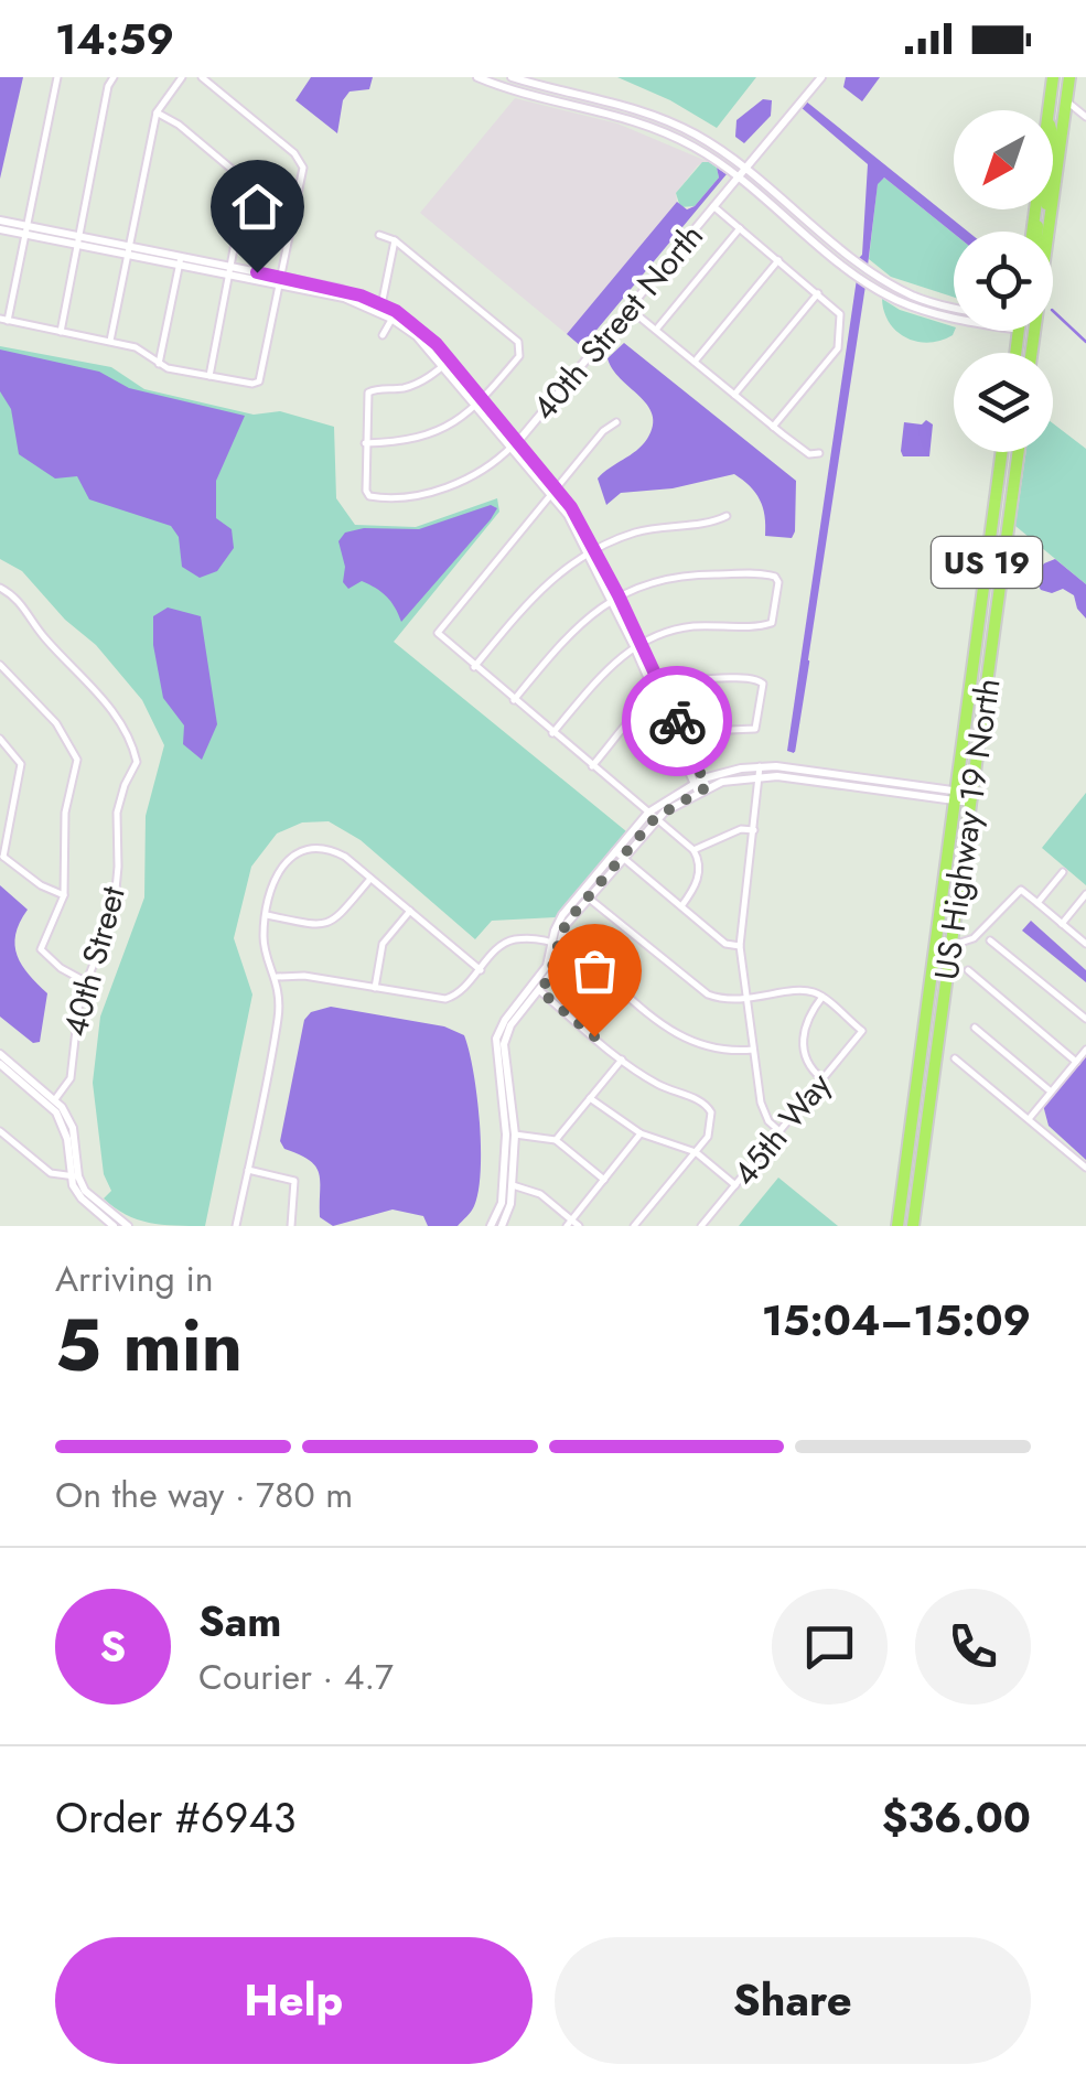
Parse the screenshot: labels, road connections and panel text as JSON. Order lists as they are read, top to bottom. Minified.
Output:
{"streets":{"highway":["US 19","US Highway 19 North"],"street":["40th Street North","40th Street","45th Way"]},"north":"bottom left","page":{"status":"14:59","heading":["5 min","Arriving in","15:04–15:09"],"panel":["Sam","Courier · 4.7","Order #6943","$36.00"],"bar":"On the way · 780 m","round":"S","buttons":["Help","Share"]}}
